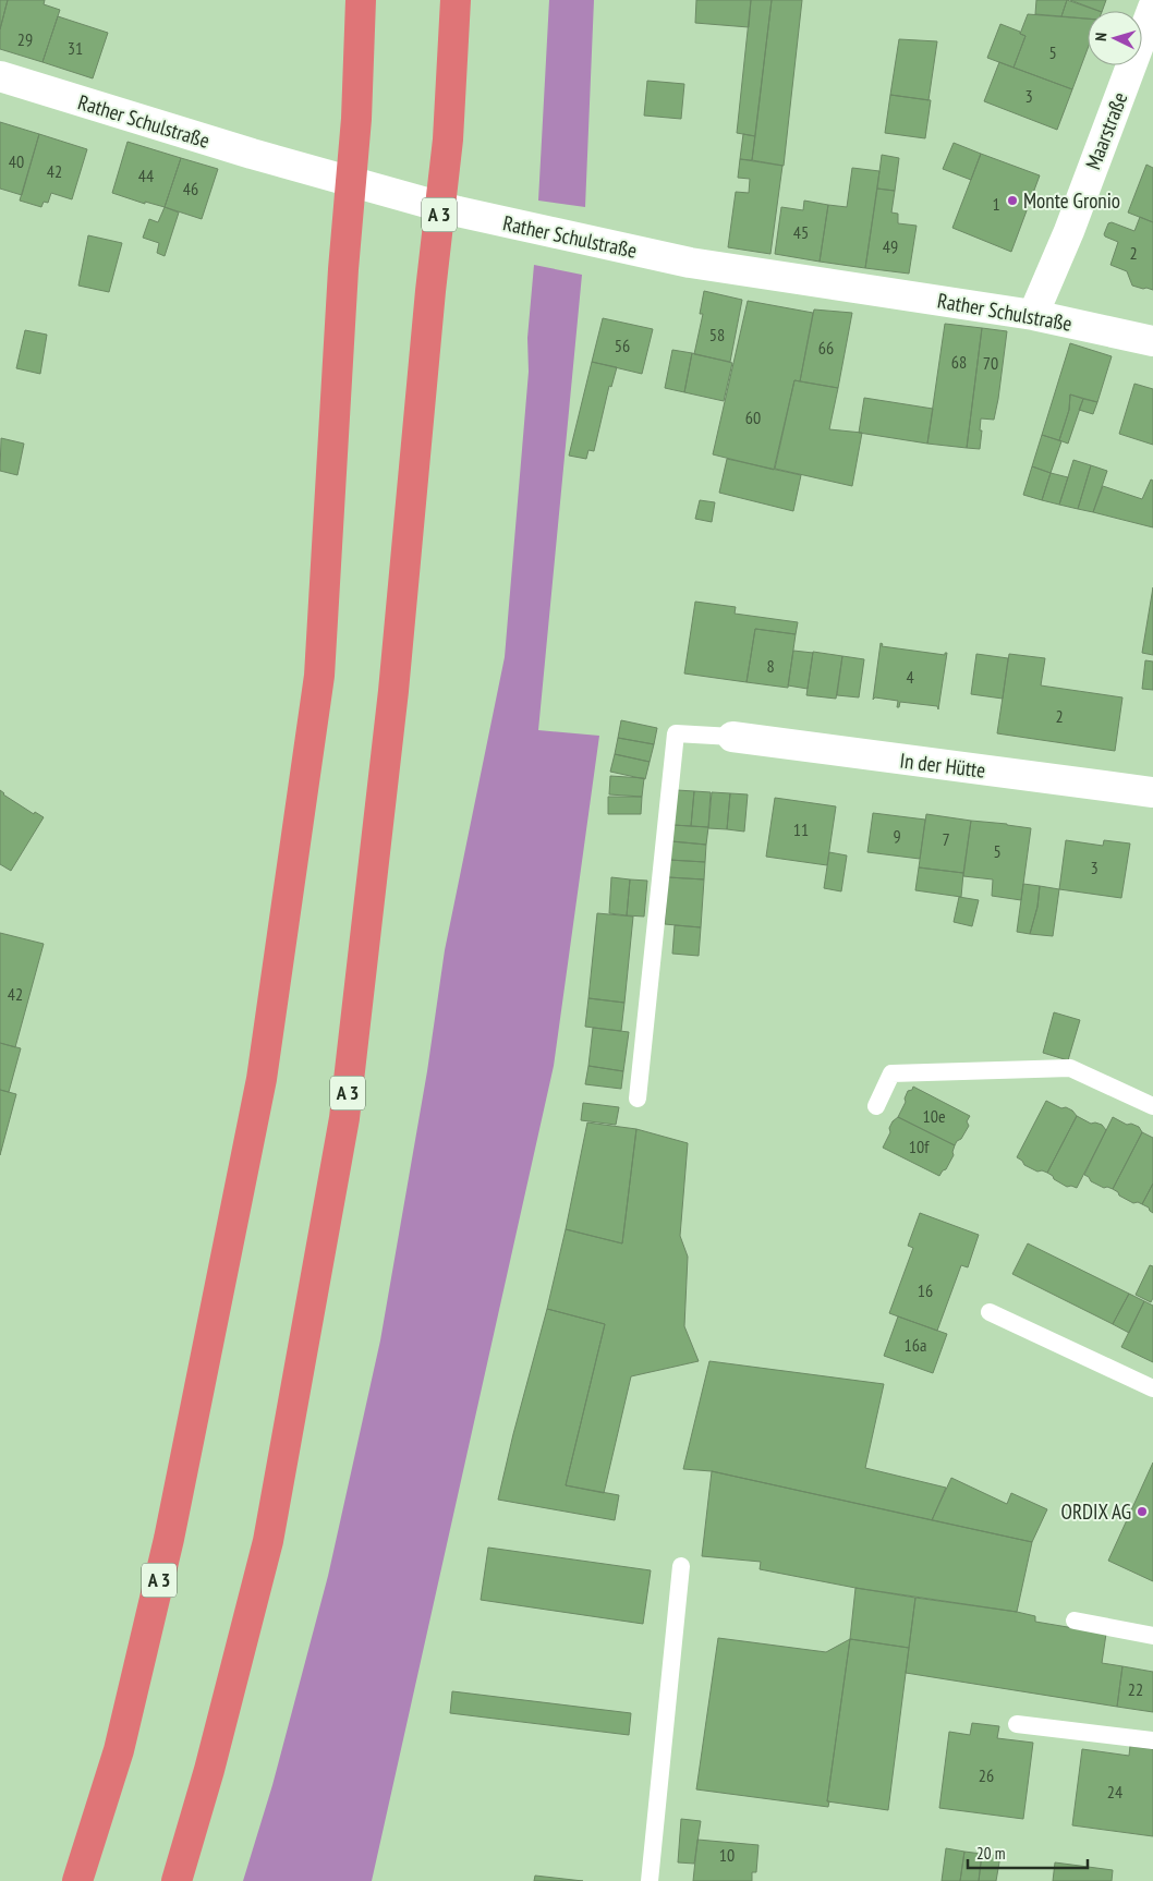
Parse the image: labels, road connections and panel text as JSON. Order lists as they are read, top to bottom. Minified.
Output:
{"streets":{"highway":["A 3"],"street":["Rather Schulstraße","Maarstraße","In der Hütte"]},"crossings":[["Rather Schulstraße","Maarstraße"]],"places":["Monte Gronio","ORDIX AG"],"house_numbers":["29","31","5","3","40","42","44","46","1","45","49","2","58","56","66","68","70","60","8","4","2","11","9","7","5","3","42","10e","10f","16","16a","22","26","24","10"],"scale_bar":"20 m","north":"left"}
